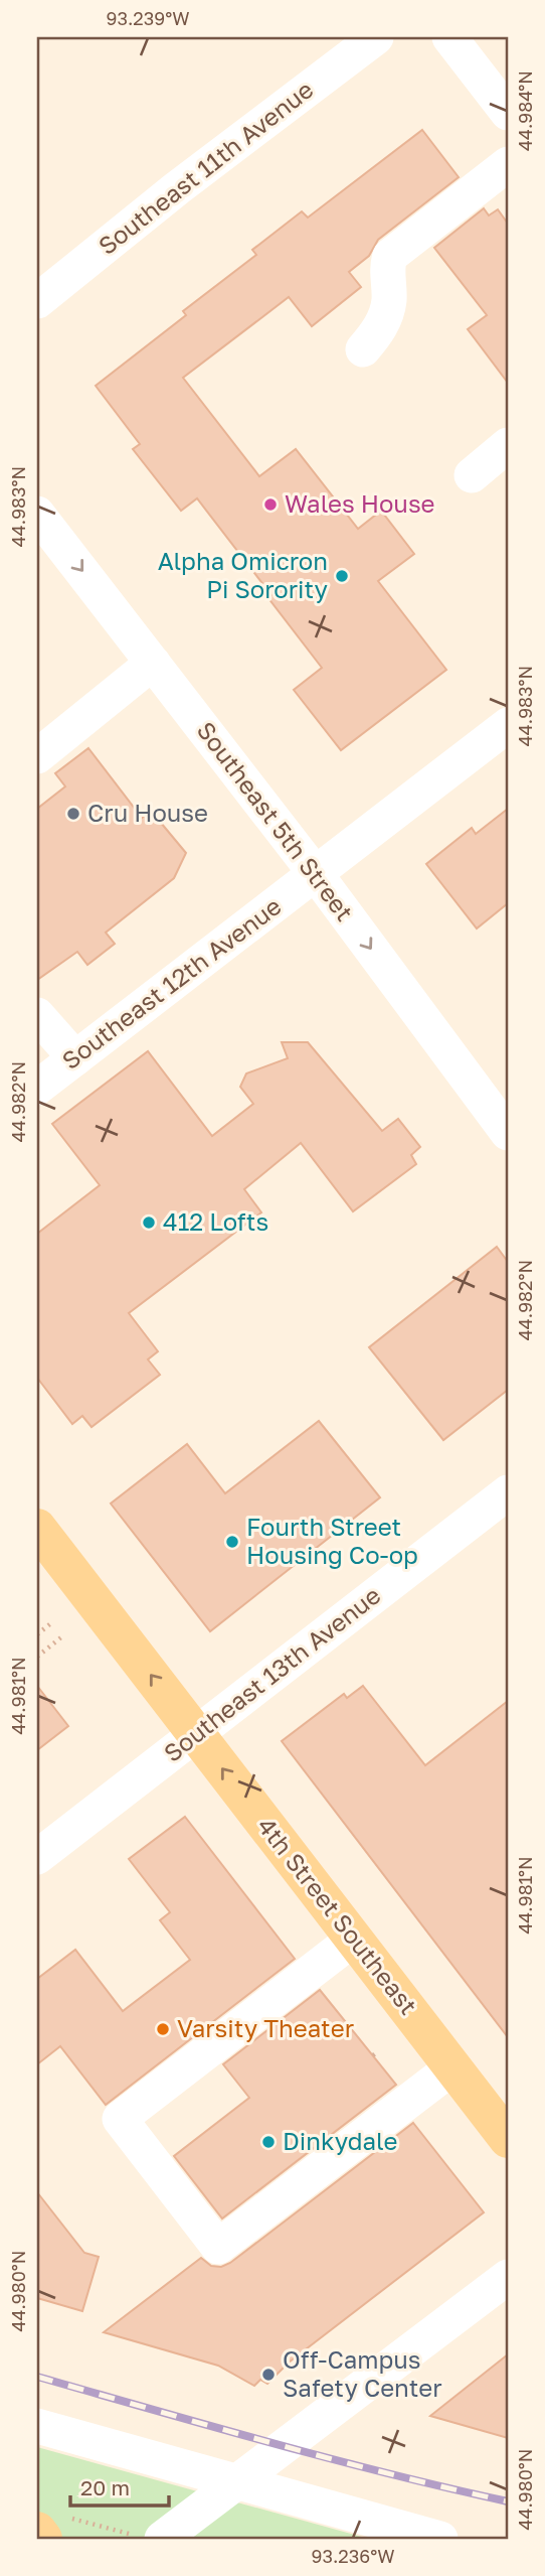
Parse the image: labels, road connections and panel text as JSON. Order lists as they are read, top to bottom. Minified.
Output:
{"streets":{"main road":["4th Street Southeast"],"street":["Southeast 11th Avenue","Southeast 5th Street","Southeast 12th Avenue","Southeast 13th Avenue"]},"crossings":[["Southeast 5th Street","Southeast 12th Avenue"],["Southeast 13th Avenue","4th Street Southeast"]],"one_way":["Southeast 5th Street","4th Street Southeast"],"places":["Wales House","Alpha Omicron Pi Sorority","Cru House","412 Lofts","Fourth Street Housing Co-op","Varsity Theater","Dinkydale","Off-Campus Safety Center"],"scale_bar":"20 m","coordinates":["93.239°W","44.984°N","44.983°N","44.982°N","44.981°N","44.980°N","93.236°W"]}
